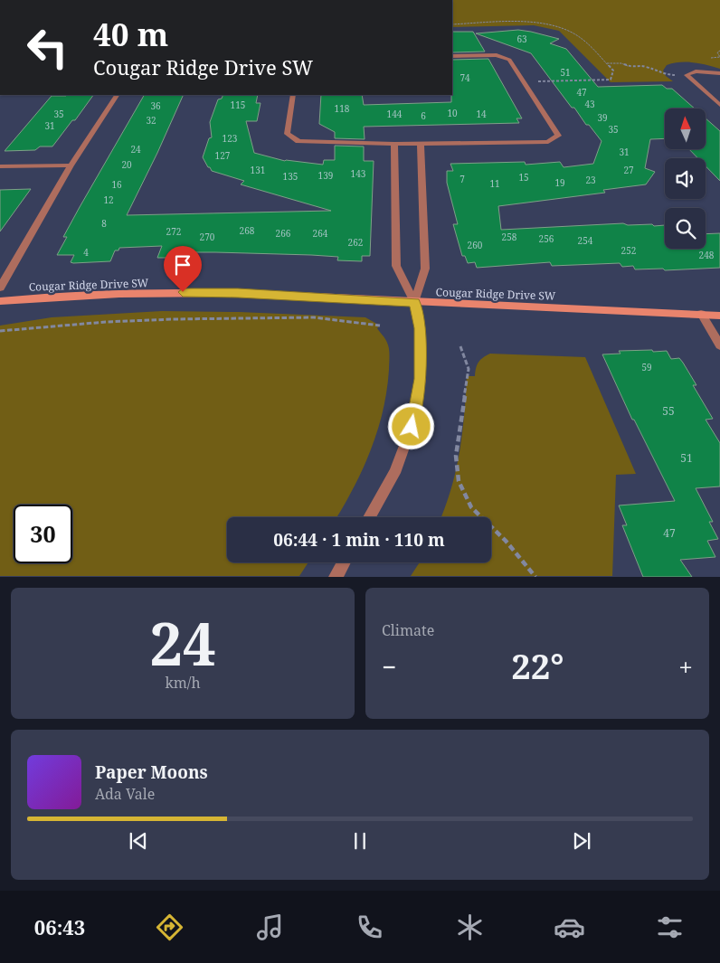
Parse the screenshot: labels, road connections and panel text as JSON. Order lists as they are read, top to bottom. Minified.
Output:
{"streets":{"street":["Cougar Ridge Drive SW"]},"house_numbers":["63","51","74","47","43","115","36","118","10","35","144","14","6","39","32","31","35","123","24","31","127","20","131","27","143","139","135","15","7","23","19","11","16","12","8","268","272","266","264","270","258","256","254","262","260","252","4","248","59","55","51","47"],"north":"top","page":{"turn":["40 m","Cougar Ridge Drive SW"],"limit":"30","trip":"06:44 · 1 min · 110 m","tile":[["24","km/h"],"Climate"],"heat":["−","22°","+"],"song":["Paper Moons","Ada Vale"],"tabs":"06:43"}}
